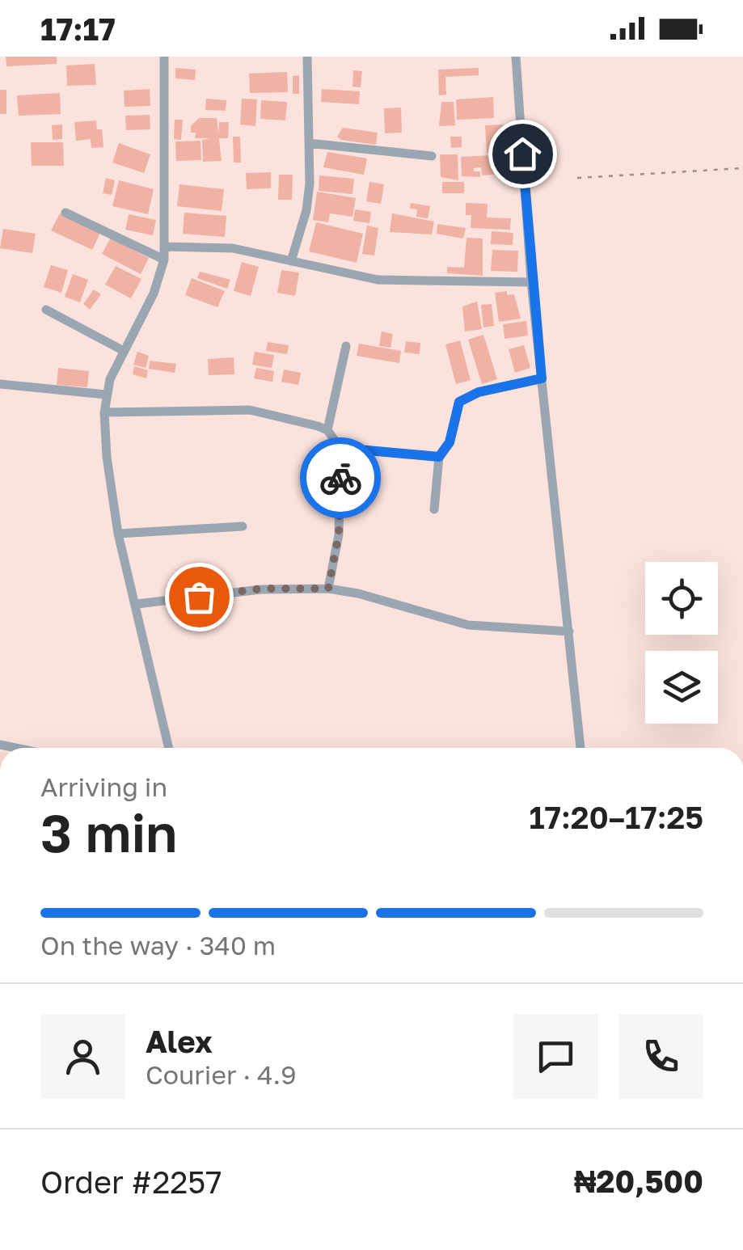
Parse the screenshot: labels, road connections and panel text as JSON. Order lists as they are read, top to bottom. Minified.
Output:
{"page":{"status":"17:17","heading":["3 min","Arriving in","17:20–17:25"],"panel":["Alex","Courier · 4.9","Order #2257","₦20,500"],"bar":"On the way · 340 m"}}
